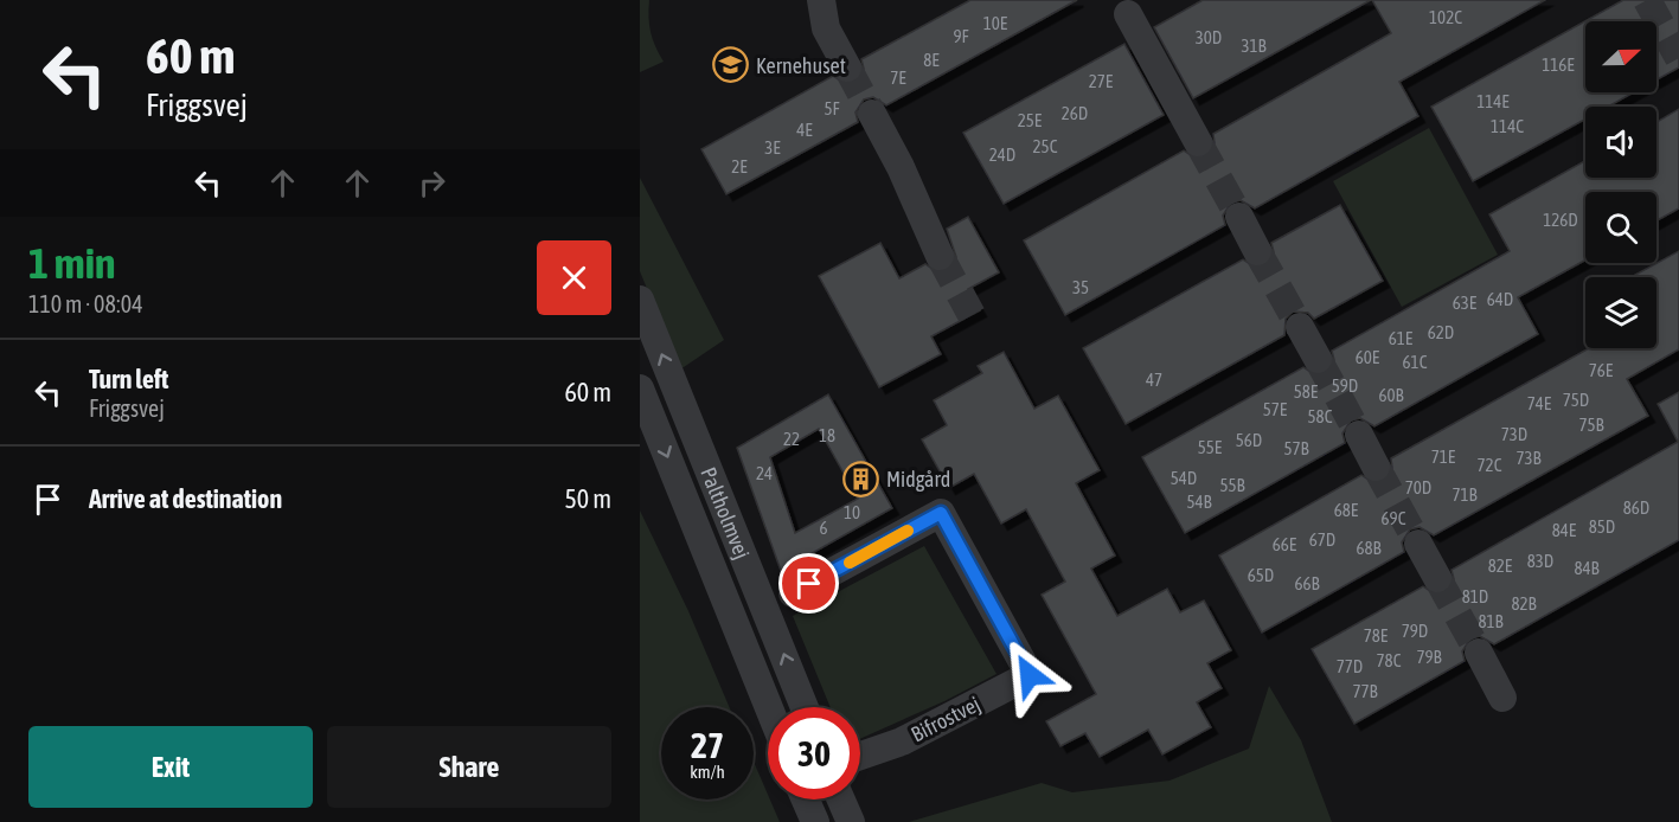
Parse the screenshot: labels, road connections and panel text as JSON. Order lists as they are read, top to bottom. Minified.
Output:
{"streets":{"street":["Paltholmvej","Bifrostvej"]},"places":{"school or university":["Kernehuset"],"building":["Midgård"]},"house_numbers":["102C","10E","9F","30D","31B","8E","116E","7E","27E","114E","5F","26D","25E","114C","4E","25C","3E","24D","2E","126D","35","64D","63E","62D","61E","60E","61C","76E","47","59D","58E","60B","75D","74E","57E","58C","75B","73D","18","22","56D","55E","57B","71E","73B","72C","24","54D","55B","70D","71B","54B","86D","68E","10","69C","85D","6","84E","67D","66E","68B","83D","82E","84B","65D","66B","81D","82B","81B","79D","78E","79B","78C","77D","77B"],"north":"right","page":{"turn":["60 m","Friggsvej"],"heading":["1 min","110 m · 08:04"],"list":[{"name":"Turn left","note":"Friggsvej","value":"60 m"},{"name":"Arrive at destination","value":"50 m"}],"speed":"27 km/h","limit":"30","buttons":["Exit","Share"]}}
